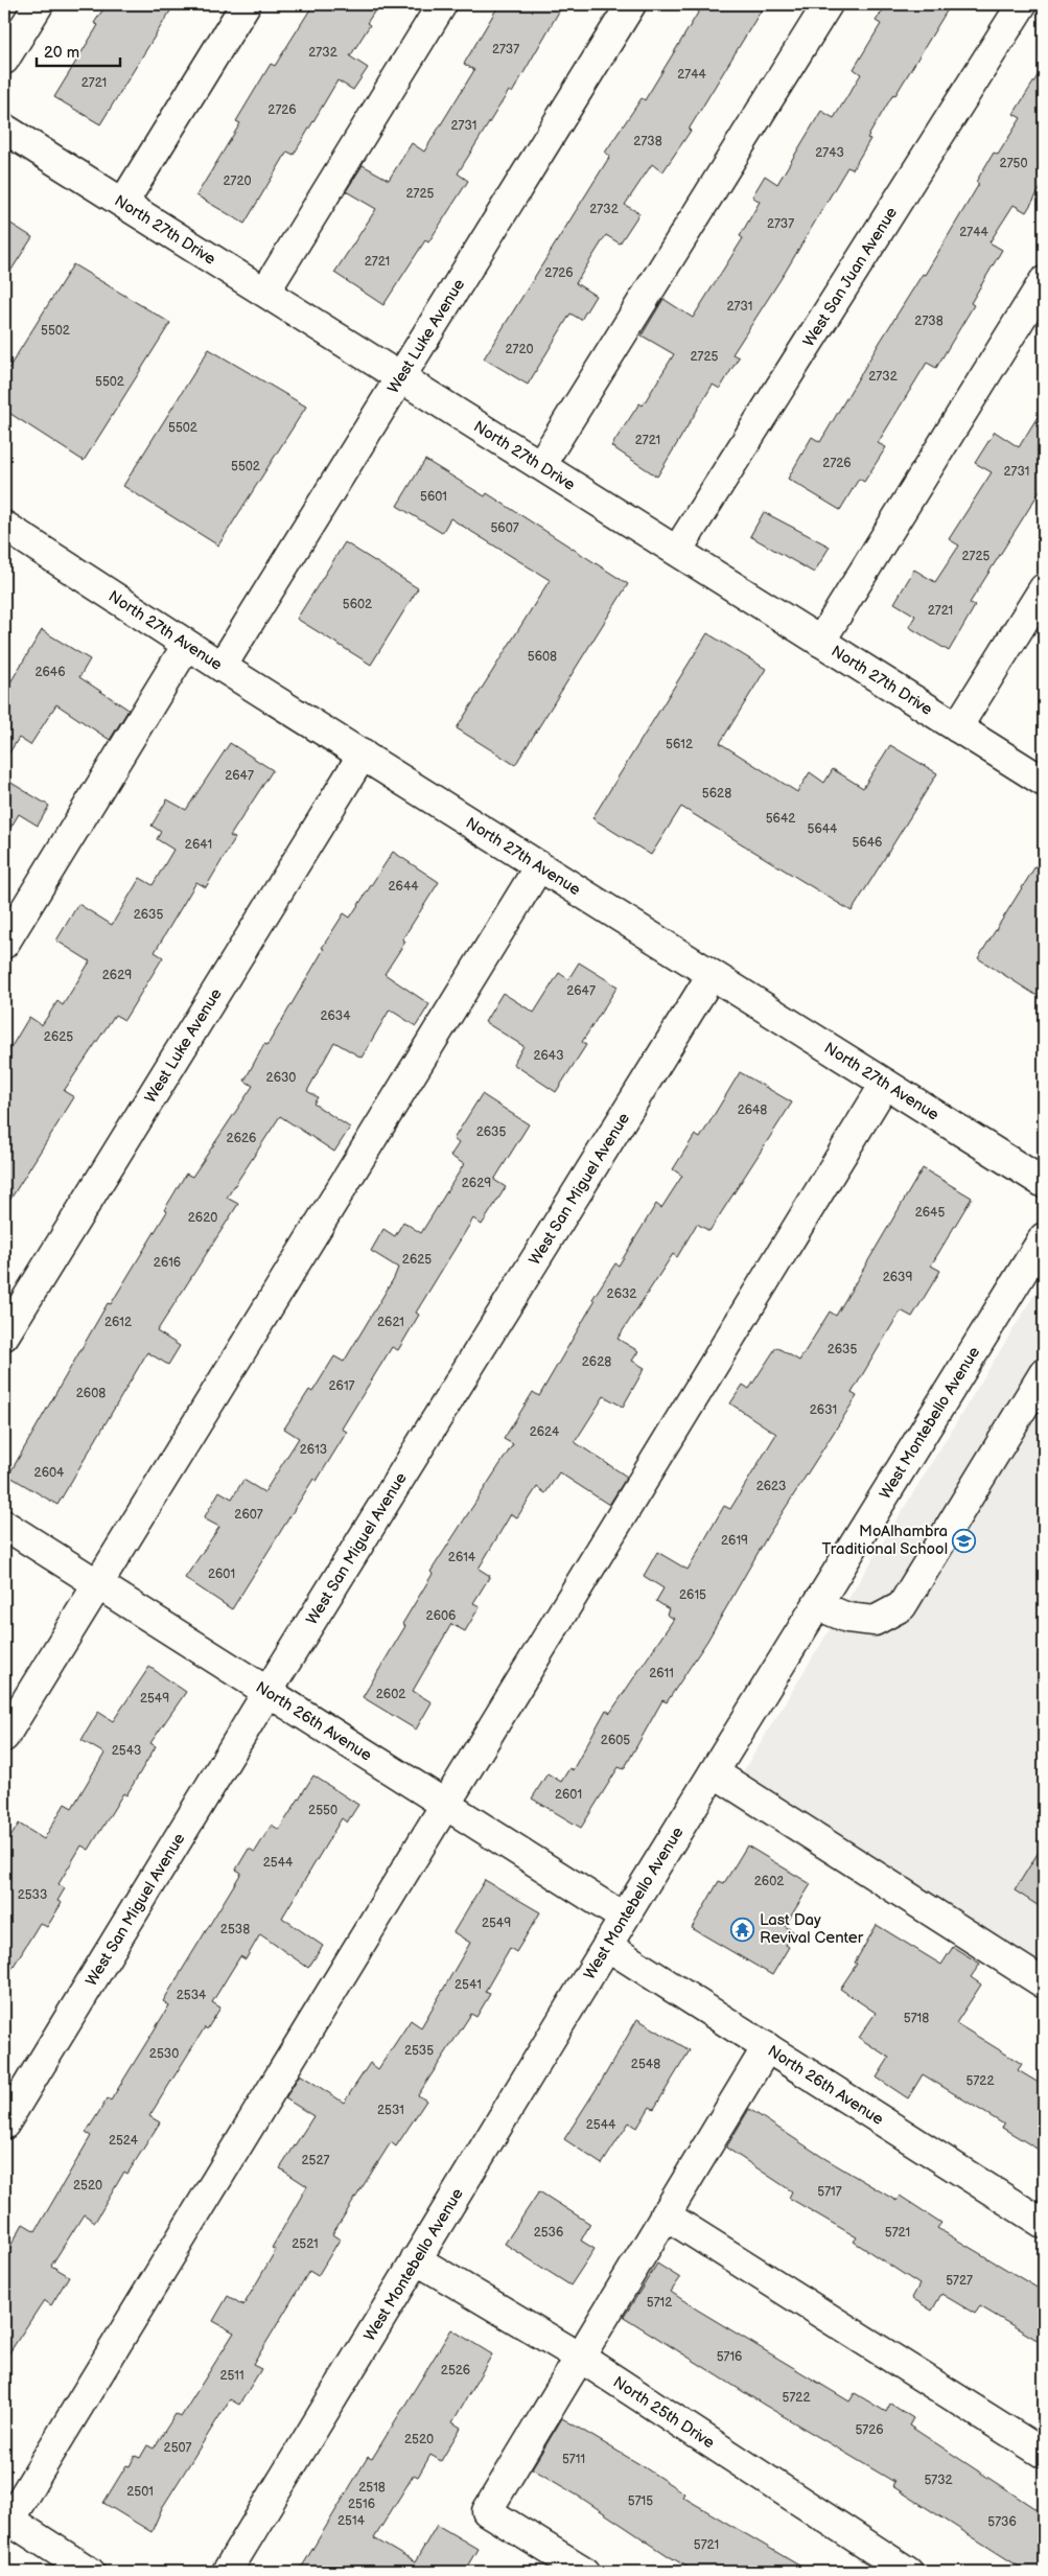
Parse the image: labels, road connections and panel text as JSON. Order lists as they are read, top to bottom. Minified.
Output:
{"streets":{"street":["North 27th Drive","West San Juan Avenue","West Luke Avenue","North 27th Avenue","West San Miguel Avenue","West Montebello Avenue","North 26th Avenue","North 25th Drive"]},"crossings":[["North 27th Drive","West San Juan Avenue"],["North 27th Drive","West Luke Avenue"],["West Luke Avenue","North 27th Avenue"],["North 27th Avenue","West San Miguel Avenue"],["West San Miguel Avenue","North 26th Avenue"],["West Montebello Avenue","North 26th Avenue"],["West Montebello Avenue","North 25th Drive"]],"places":{"school or university":["MoAlhambra Traditional School"],"temple":["Last Day Revival Center"]},"house_numbers":["2737","2732","2744","2721","2726","2731","2738","2743","2750","2720","2725","2732","2737","2744","2721","2726","2731","2738","5502","2720","2725","2732","5502","5502","2721","2726","5502","2731","5601","5607","2725","5602","2721","5608","2646","5612","2647","5628","5642","5644","5646","2641","2644","2635","2629","2647","2634","2625","2643","2630","2648","2635","2626","2629","2645","2620","2625","2616","2639","2632","2612","2621","2635","2628","2617","2608","2631","2624","2613","2604","2623","2607","2619","2614","2601","2615","2606","2611","2602","2549","2605","2543","2601","2550","2544","2602","2533","2549","2538","2541","2534","5718","2535","2530","2548","5722","2531","2544","2524","2527","2520","5717","2536","5721","2521","5727","5712","5716","2526","2511","5722","5726","2520","2507","5711","5732","2518","2501","5715","2516","2514","5736","5721"],"scale_bar":"20 m"}
